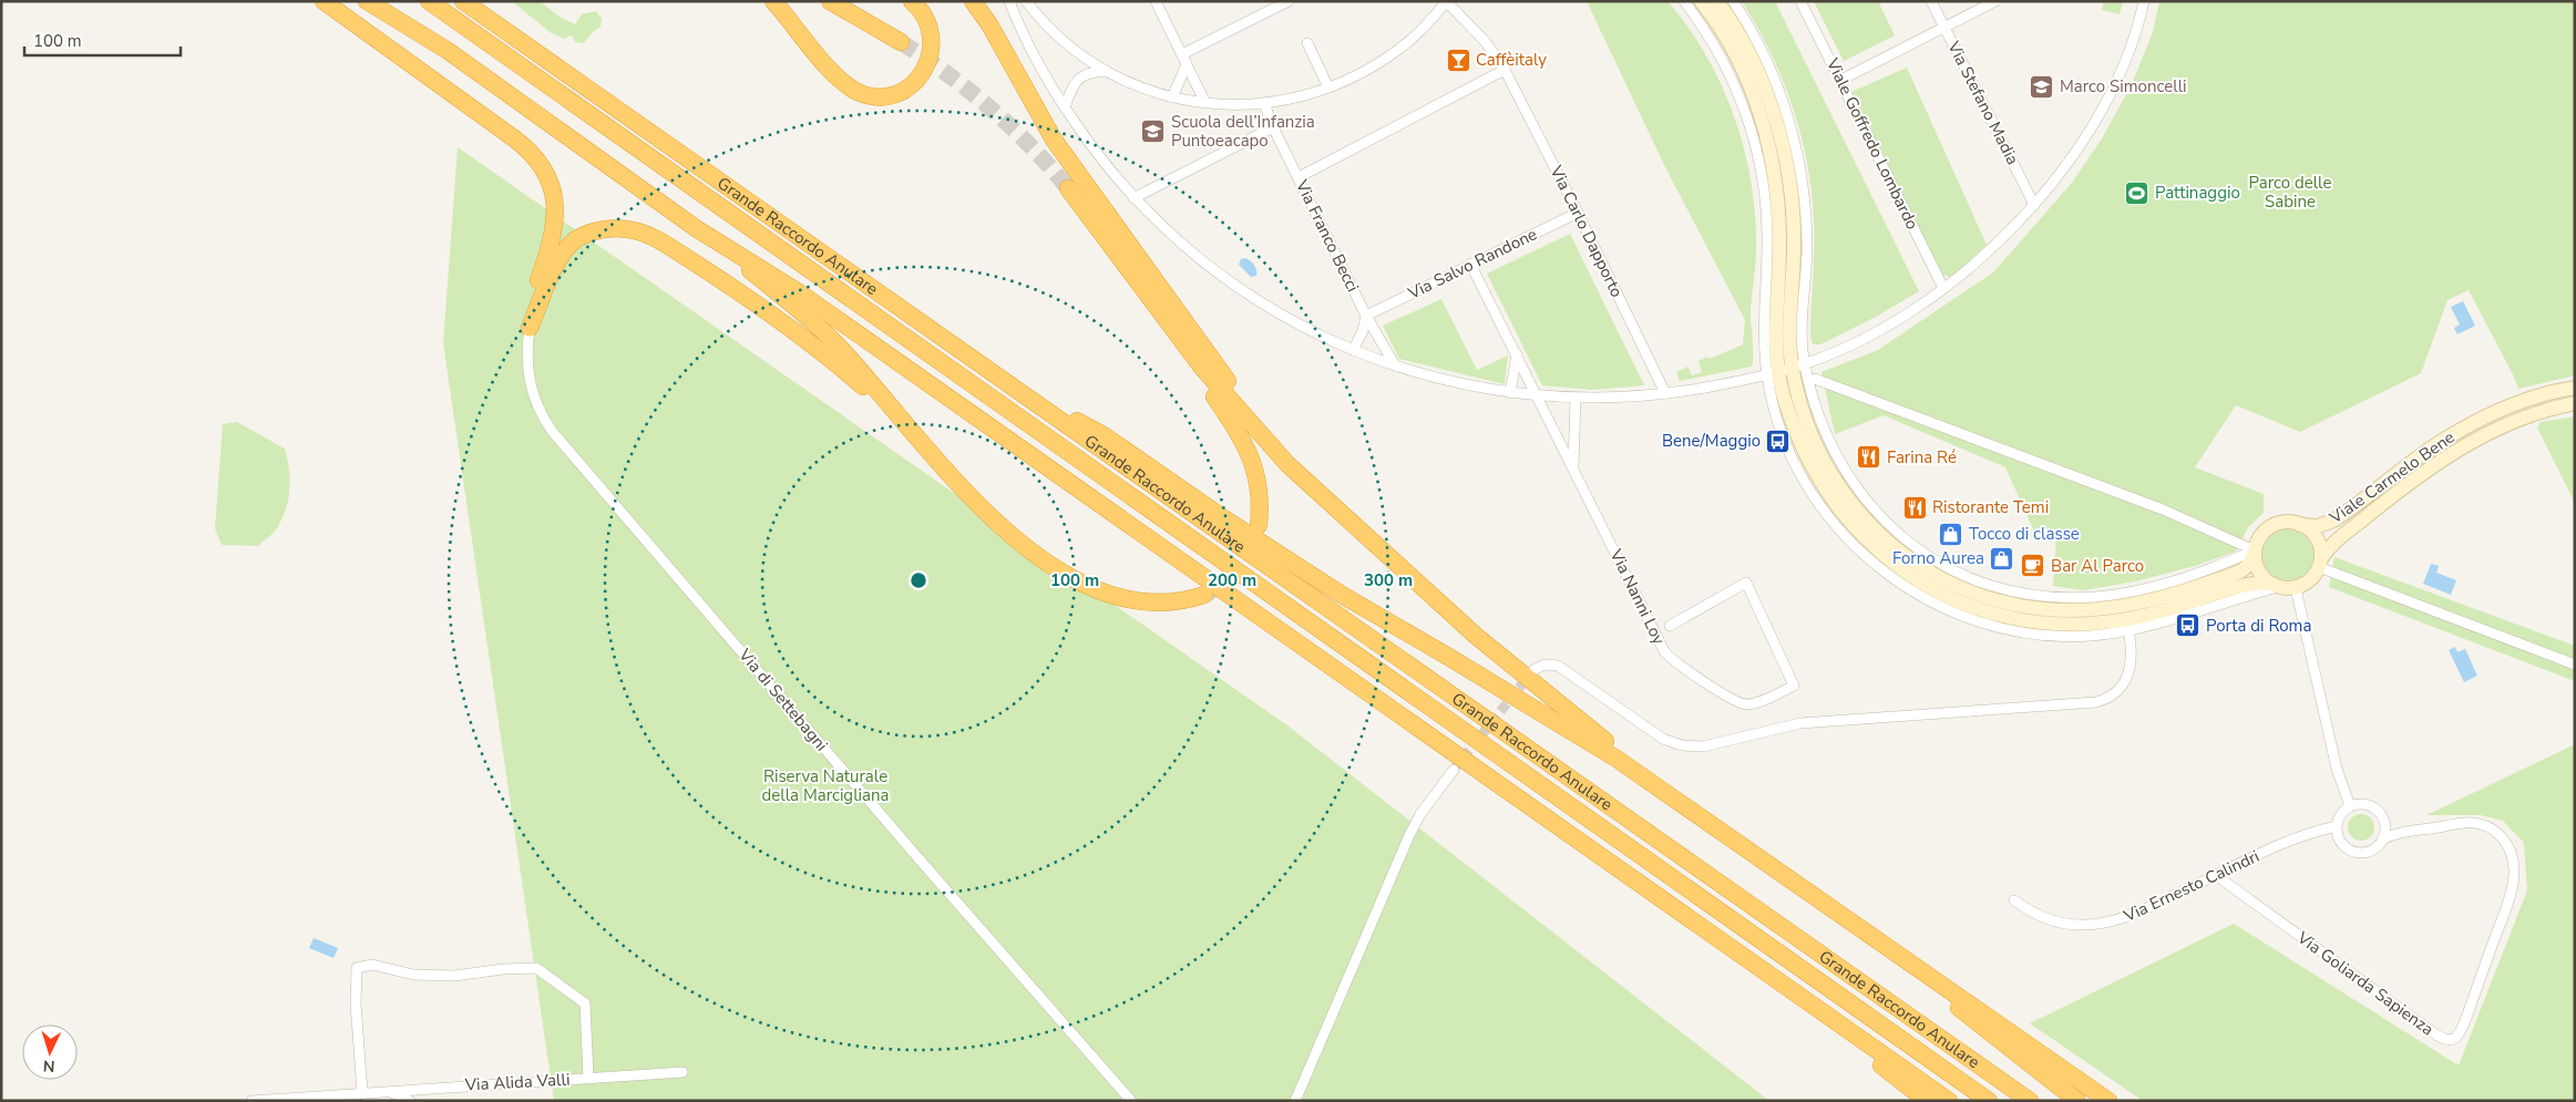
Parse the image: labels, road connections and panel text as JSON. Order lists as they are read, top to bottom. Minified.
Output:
{"streets":{"highway":["Grande Raccordo Anulare"],"street":["Via Stefano Madia","Viale Goffredo Lombardo","Via Carlo Dapporto","Via Franco Becci","Via Salvo Randone","Viale Carmelo Bene","Via Nanni Loy","Via di Settebagni","Via Ernesto Calindri","Via Goliarda Sapienza","Via Alida Valli"]},"crossings":[["Via Carlo Dapporto","Via Salvo Randone"],["Via Franco Becci","Via Salvo Randone"],["Via Salvo Randone","Via Nanni Loy"],["Via Ernesto Calindri","Via Goliarda Sapienza"]],"parks":["Parco delle Sabine","Riserva Naturale della Marcigliana"],"places":{"bar":["Caffèitaly"],"school or university":["Marco Simoncelli","Scuola dell’Infanzia Puntoeacapo"],"sports":["Pattinaggio"],"bus stop":["Bene/Maggio","Porta di Roma"],"restaurant":["Farina Ré","Ristorante Temi"],"shop":["Tocco di classe","Forno Aurea"],"cafe":["Bar Al Parco"]},"scale_bar":"100 m","north":"bottom","rings":["100 m","200 m","300 m"]}
